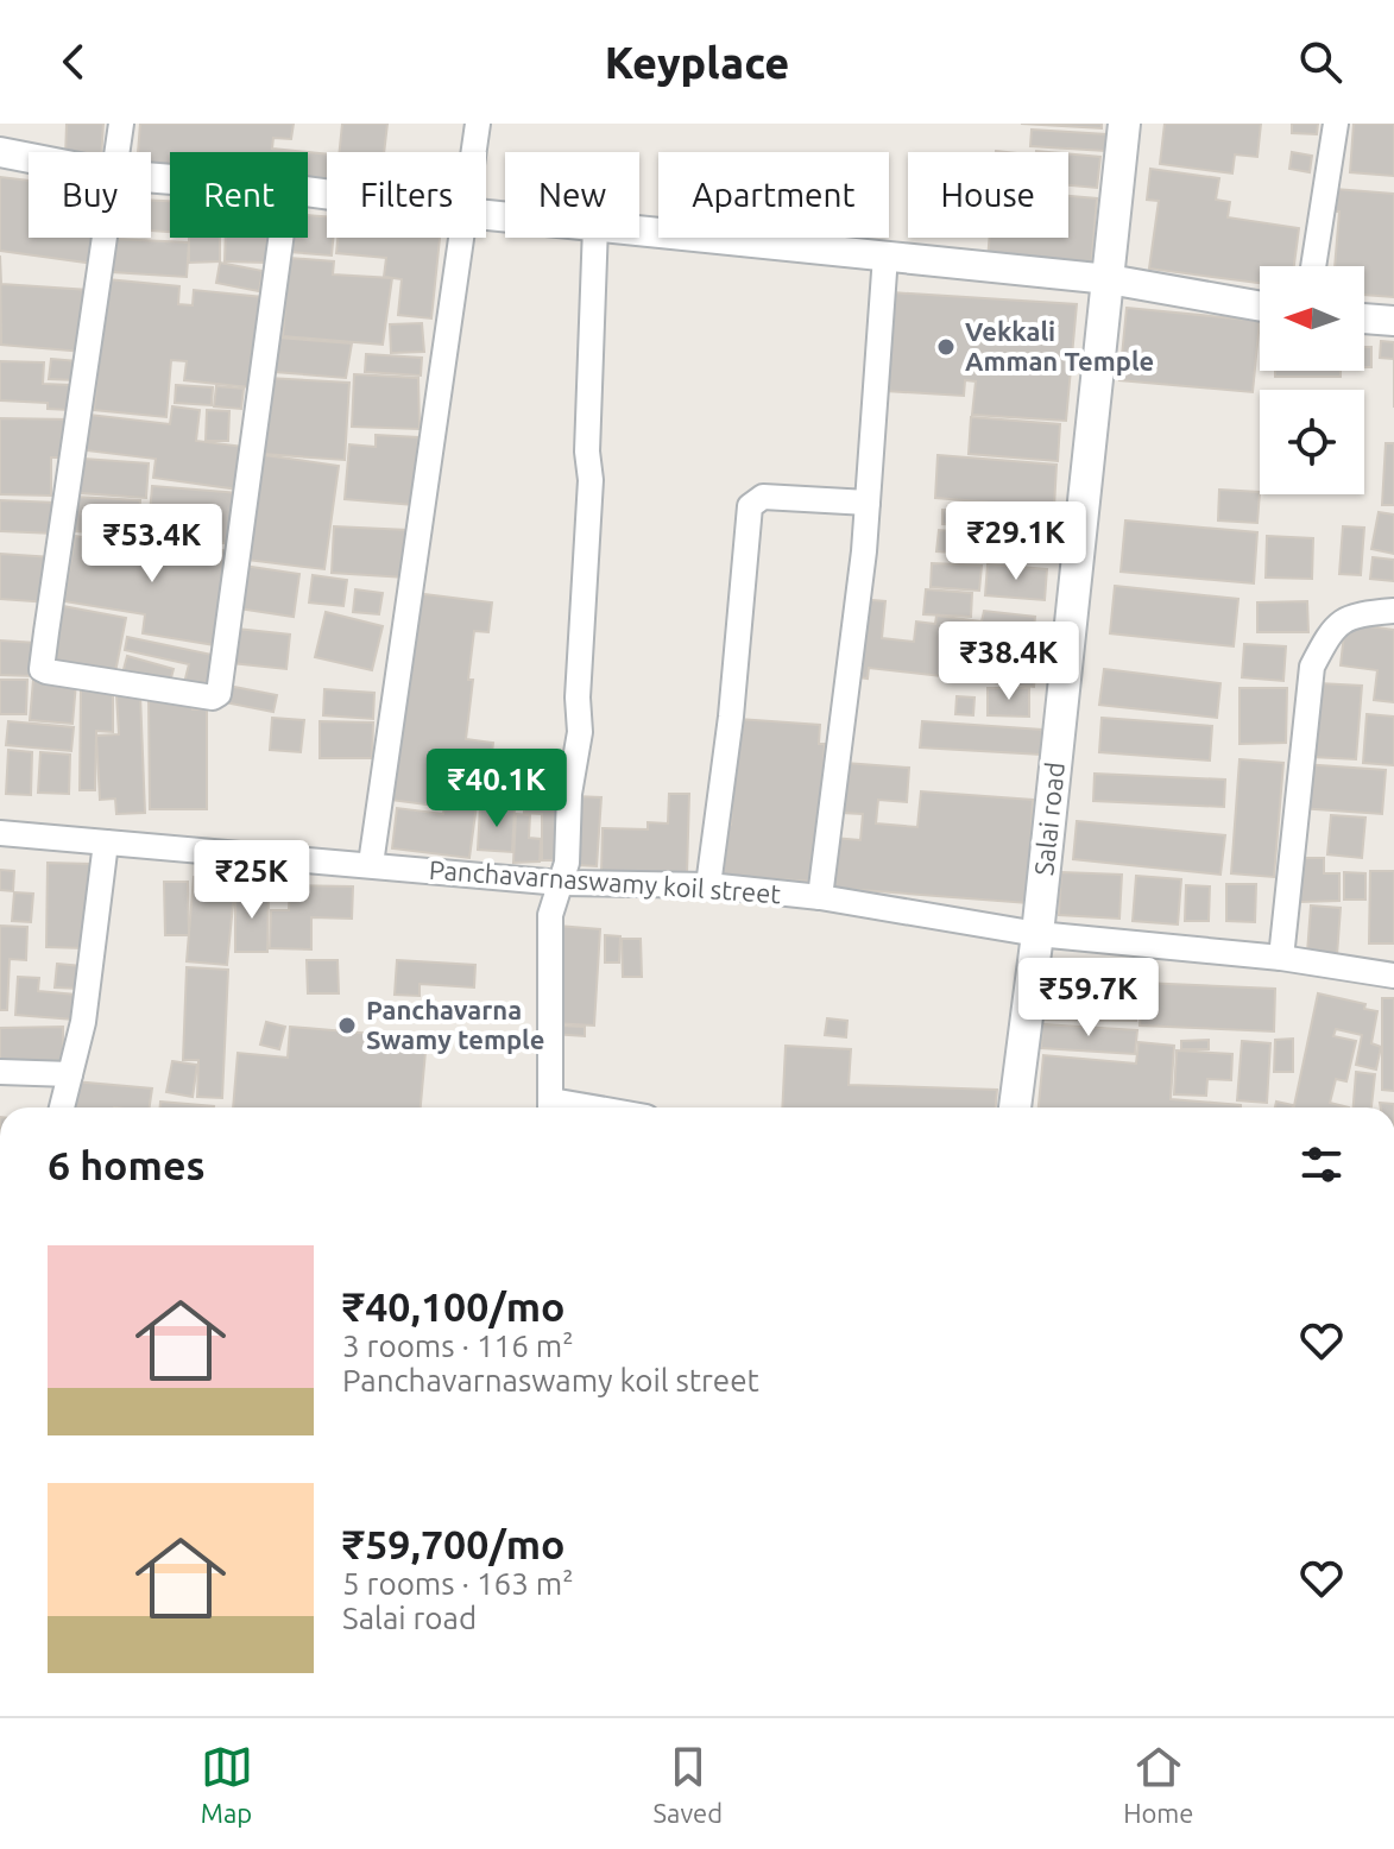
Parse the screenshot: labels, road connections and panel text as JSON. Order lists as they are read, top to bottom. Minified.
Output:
{"streets":{"main road":["Salai road"],"street":["Panchavarnaswamy koil street"]},"crossings":[["Salai road","Panchavarnaswamy koil street"]],"places":["Vekkali Amman Temple","Panchavarna Swamy temple"],"north":"left","page":{"header":"Keyplace","chip":["Buy","Rent","Filters","New","Apartment","House"],"price":["₹29.1K","₹53.4K","₹38.4K","₹40.1K","₹25K","₹59.7K"],"heading":"6 homes","list":[{"name":"₹40,100/mo","note":"3 rooms · 116 m² · Panchavarnaswamy koil street"},{"name":"₹59,700/mo","note":"5 rooms · 163 m² · Salai road"}],"tabs":["Map","Saved","Home"]}}
